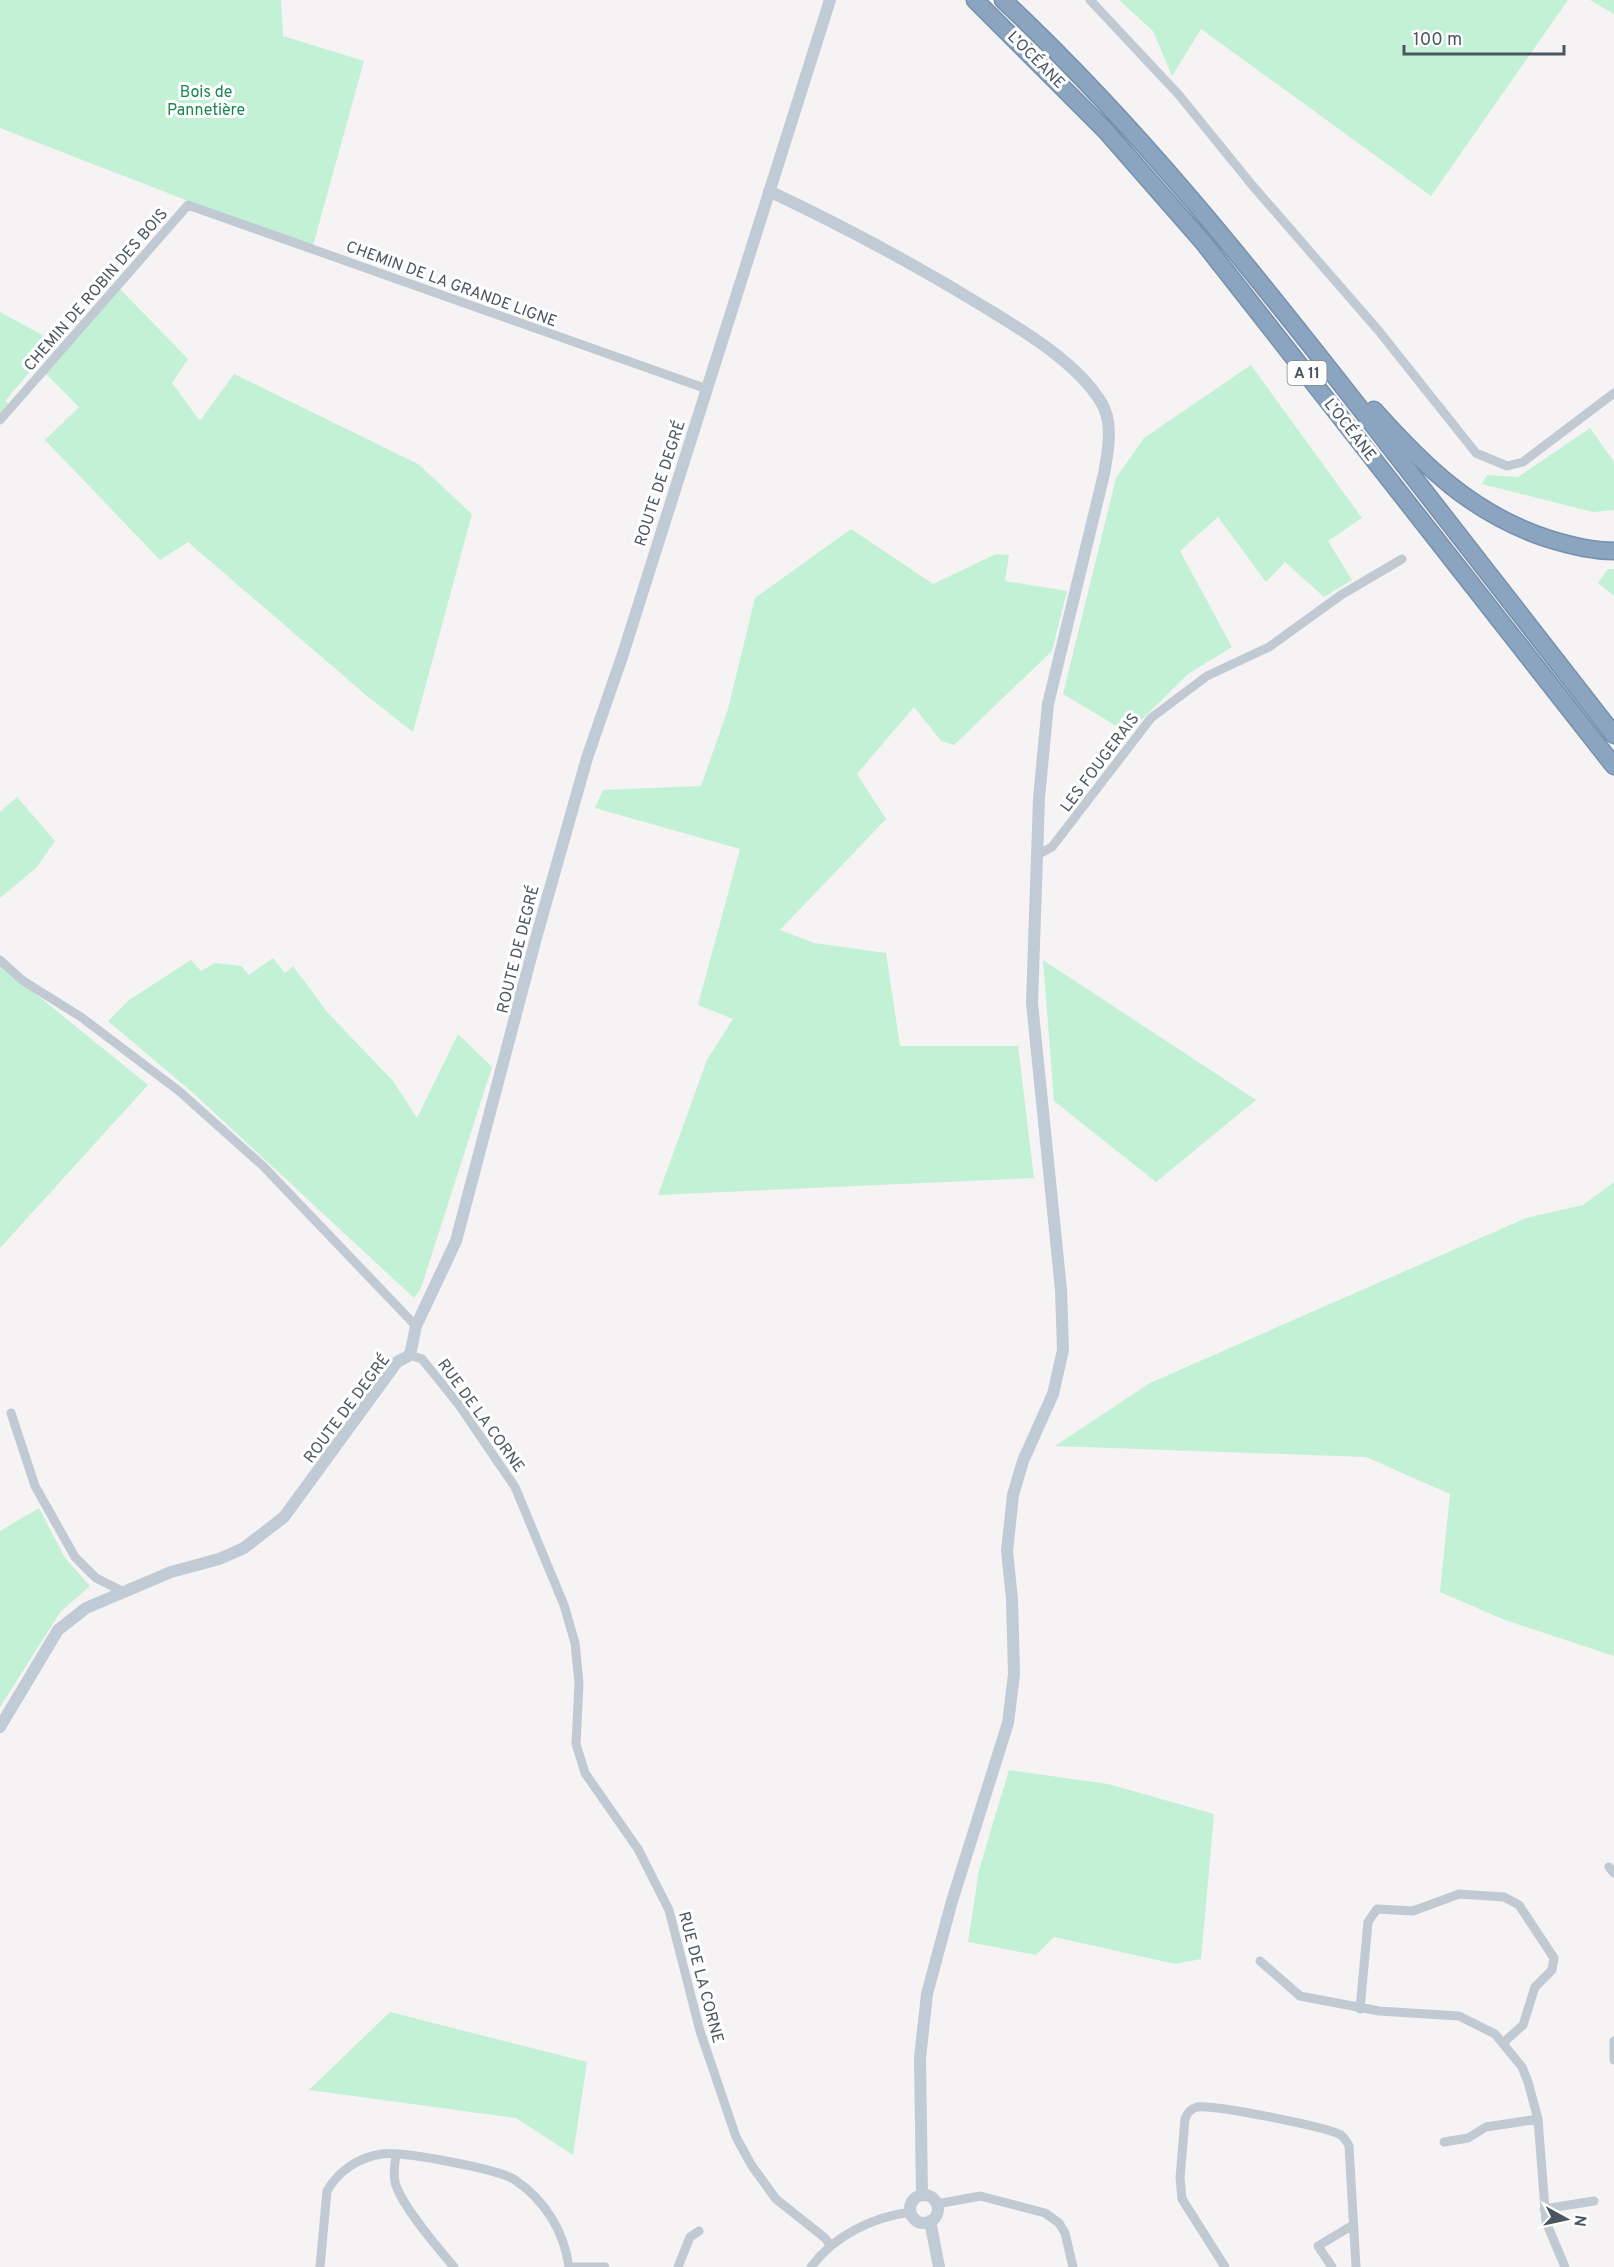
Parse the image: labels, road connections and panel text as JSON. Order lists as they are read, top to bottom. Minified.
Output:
{"streets":{"highway":["L’OCÉANE","A 11"],"street":["CHEMIN DE LA GRANDE LIGNE","CHEMIN DE ROBIN DES BOIS","ROUTE DE DEGRÉ","LES FOUGERAIS","RUE DE LA CORNE"]},"crossings":[["CHEMIN DE LA GRANDE LIGNE","CHEMIN DE ROBIN DES BOIS"],["CHEMIN DE LA GRANDE LIGNE","ROUTE DE DEGRÉ"],["ROUTE DE DEGRÉ","RUE DE LA CORNE"]],"parks":["Bois de Pannetière"],"scale_bar":"100 m","north":"right"}
